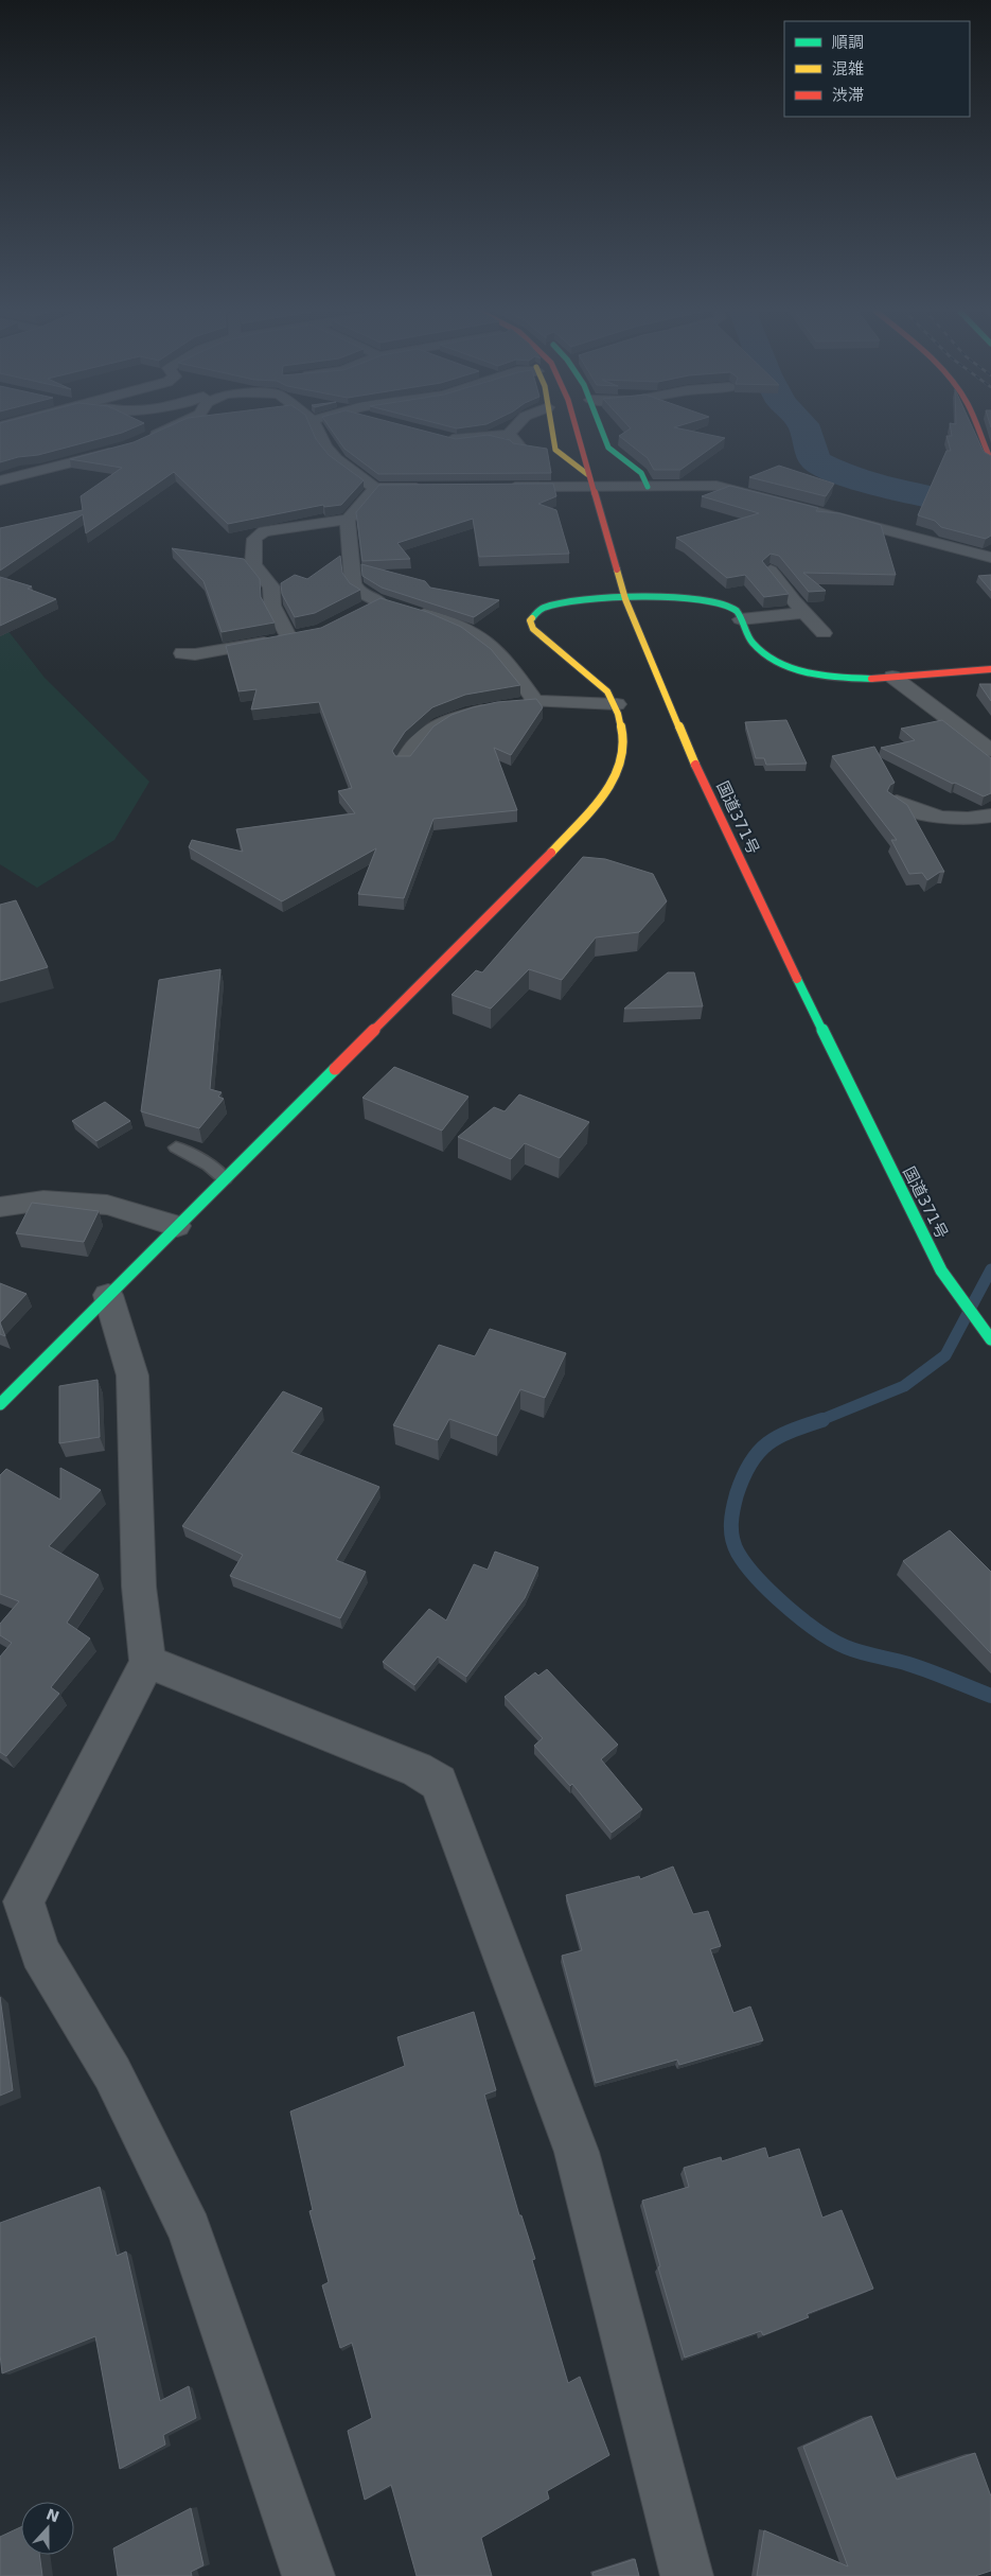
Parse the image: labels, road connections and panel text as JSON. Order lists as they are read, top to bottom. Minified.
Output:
{"streets":{"main road":["国道371号"]},"legend":["順調","混雑","渋滞"],"north":"top"}
